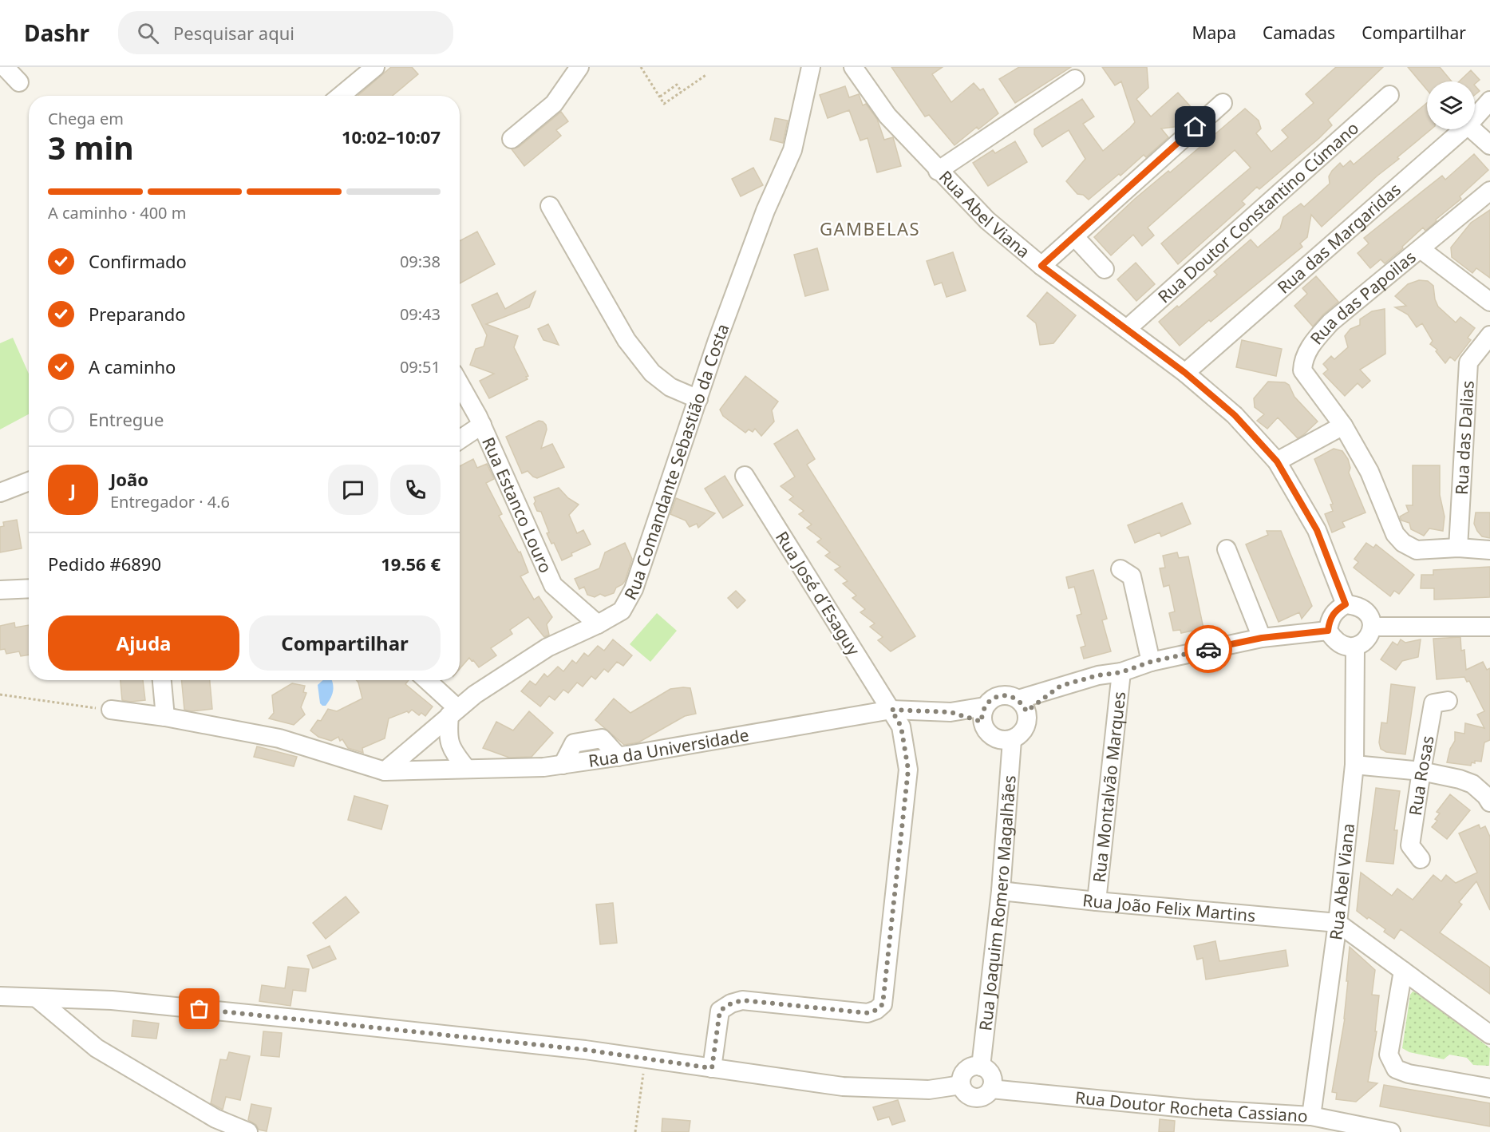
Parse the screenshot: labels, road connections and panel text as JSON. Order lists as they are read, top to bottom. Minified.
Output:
{"streets":{"street":["Rua Doutor Constantino Cúmano","Rua Abel Viana","Rua das Margaridas","Rua das Papoilas","Rua das Dalias","Rua Comandante Sebastião da Costa","Rua Estanco Louro","Rua José d´Esaguy","Rua da Universidade","Rua Rosas","Rua Montalvão Marques","Rua Joaquim Romero Magalhães","Rua João Felix Martins","Rua Doutor Rocheta Cassiano"]},"crossings":[["Rua Doutor Constantino Cúmano","Rua Abel Viana"],["Rua Abel Viana","Rua das Margaridas"],["Rua Abel Viana","Rua da Universidade"],["Rua Abel Viana","Rua João Felix Martins"],["Rua Abel Viana","Rua Doutor Rocheta Cassiano"],["Rua das Papoilas","Rua das Dalias"],["Rua Comandante Sebastião da Costa","Rua Estanco Louro"],["Rua Comandante Sebastião da Costa","Rua da Universidade"],["Rua José d´Esaguy","Rua da Universidade"],["Rua da Universidade","Rua Montalvão Marques"],["Rua da Universidade","Rua Joaquim Romero Magalhães"],["Rua Montalvão Marques","Rua João Felix Martins"],["Rua Joaquim Romero Magalhães","Rua João Felix Martins"],["Rua Joaquim Romero Magalhães","Rua Doutor Rocheta Cassiano"]],"districts":["GAMBELAS"],"page":{"header":"Dashr","search":"Pesquisar aqui","nav":["Mapa","Camadas","Compartilhar"],"heading":["3 min","Chega em","10:02–10:07"],"panel":["João","Entregador · 4.6","Pedido #6890","19.56 €"],"bar":"A caminho · 400 m","list":[["Confirmado","09:38"],["Preparando","09:43"],["A caminho","09:51"],"Entregue"],"round":"J","buttons":["Ajuda","Compartilhar"]}}
